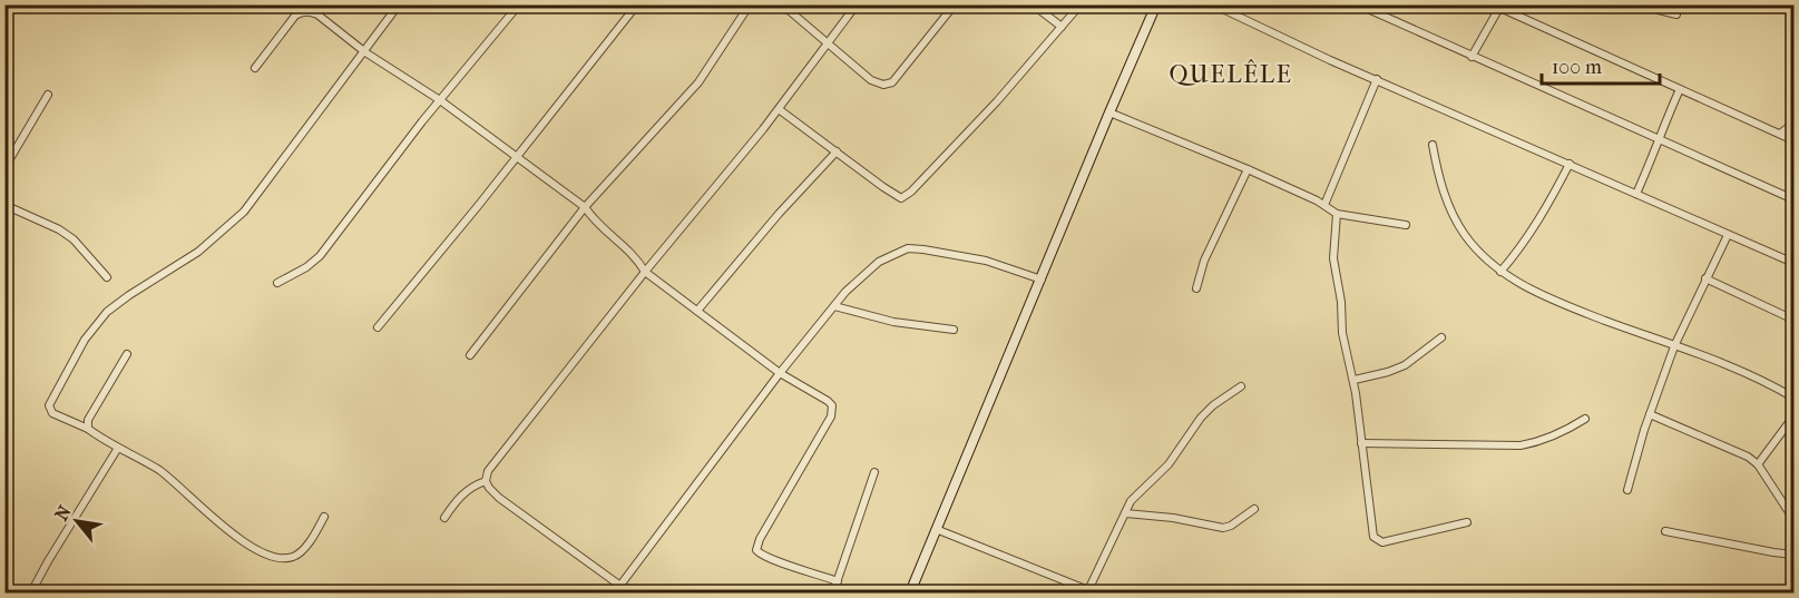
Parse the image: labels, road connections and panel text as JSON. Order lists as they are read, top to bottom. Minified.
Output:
{"districts":["QUELÊLE"],"scale_bar":"100 m","north":"top left"}
